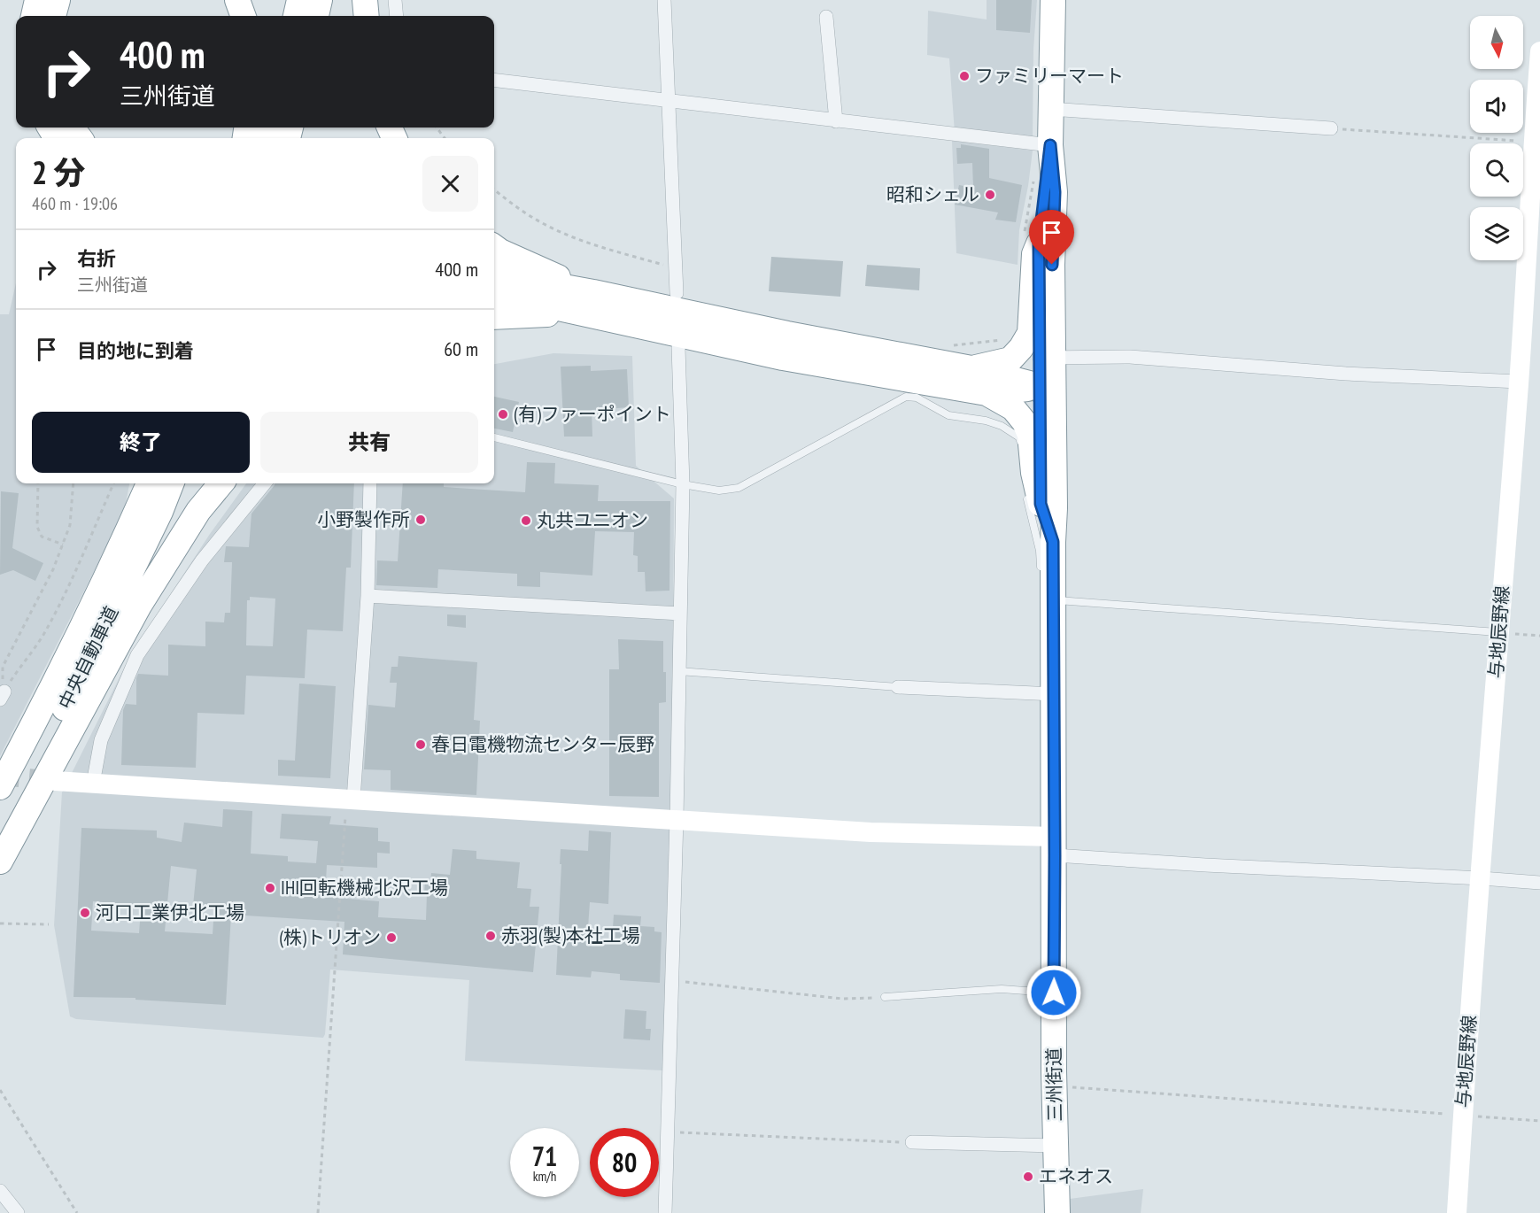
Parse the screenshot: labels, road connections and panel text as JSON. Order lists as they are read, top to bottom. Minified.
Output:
{"streets":{"highway":["中央自動車道","三州街道"],"main road":["与地辰野線"]},"places":["ファミリーマート","昭和シェル","(有)ファーポイント","小野製作所","丸共ユニオン","春日電機物流センター辰野","IHI回転機械北沢工場","河口工業伊北工場","赤羽(製)本社工場","(株)トリオン","エネオス"],"north":"bottom","page":{"turn":["400 m","三州街道"],"heading":["2 分","460 m · 19:06"],"list":[{"name":"右折","note":"三州街道","value":"400 m"},{"name":"目的地に到着","value":"60 m"}],"buttons":["終了","共有"],"speed":"71 km/h","limit":"80"}}
